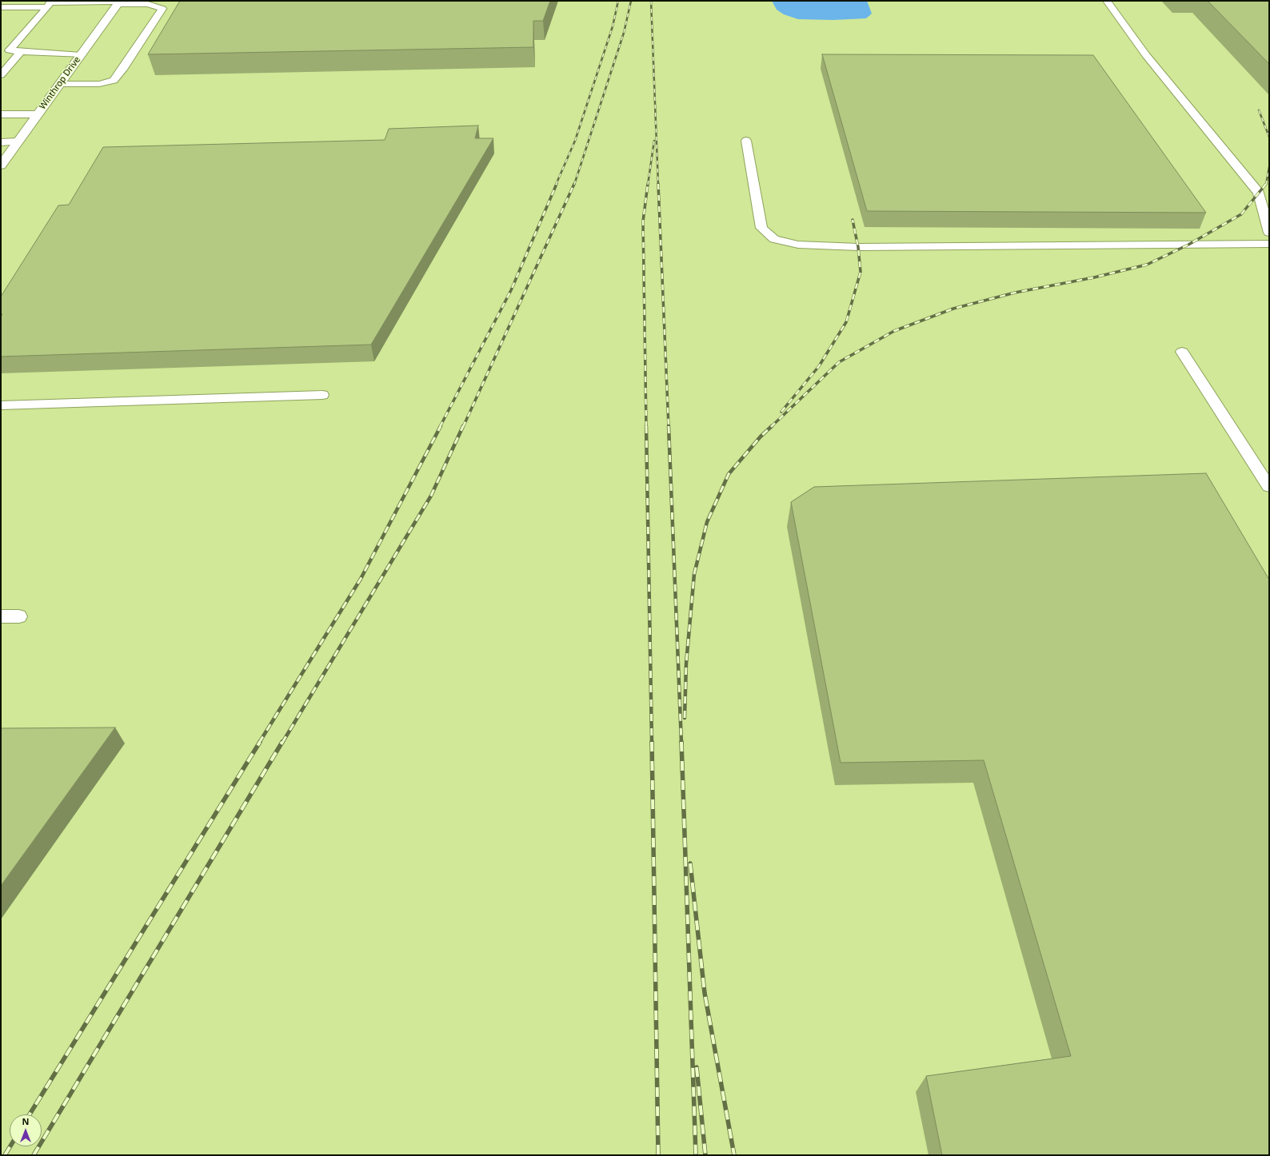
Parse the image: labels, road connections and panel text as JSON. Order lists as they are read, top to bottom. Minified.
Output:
{"streets":{"street":["Winthrop Drive"]},"north":"top"}
